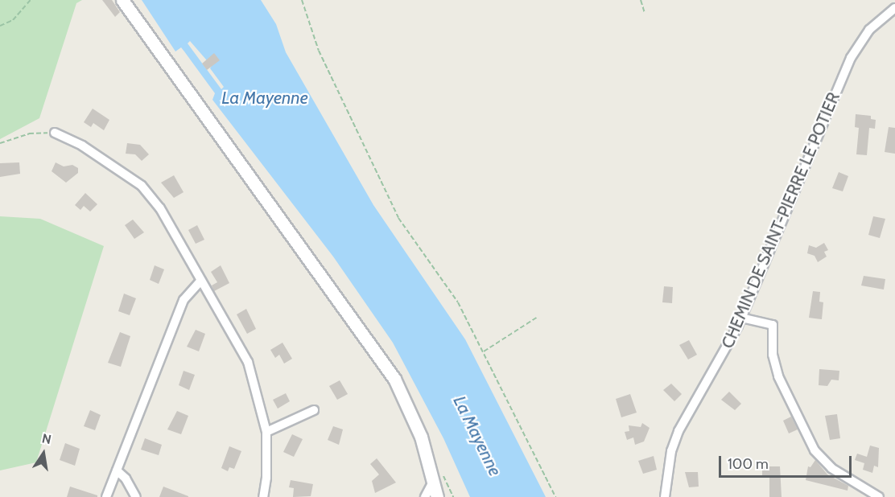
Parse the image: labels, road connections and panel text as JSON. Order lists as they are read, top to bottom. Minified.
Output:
{"streets":{"street":["CHEMIN DE SAINT-PIERRE LE POTIER"]},"water":["La Mayenne"],"scale_bar":"100 m","north":"top"}
